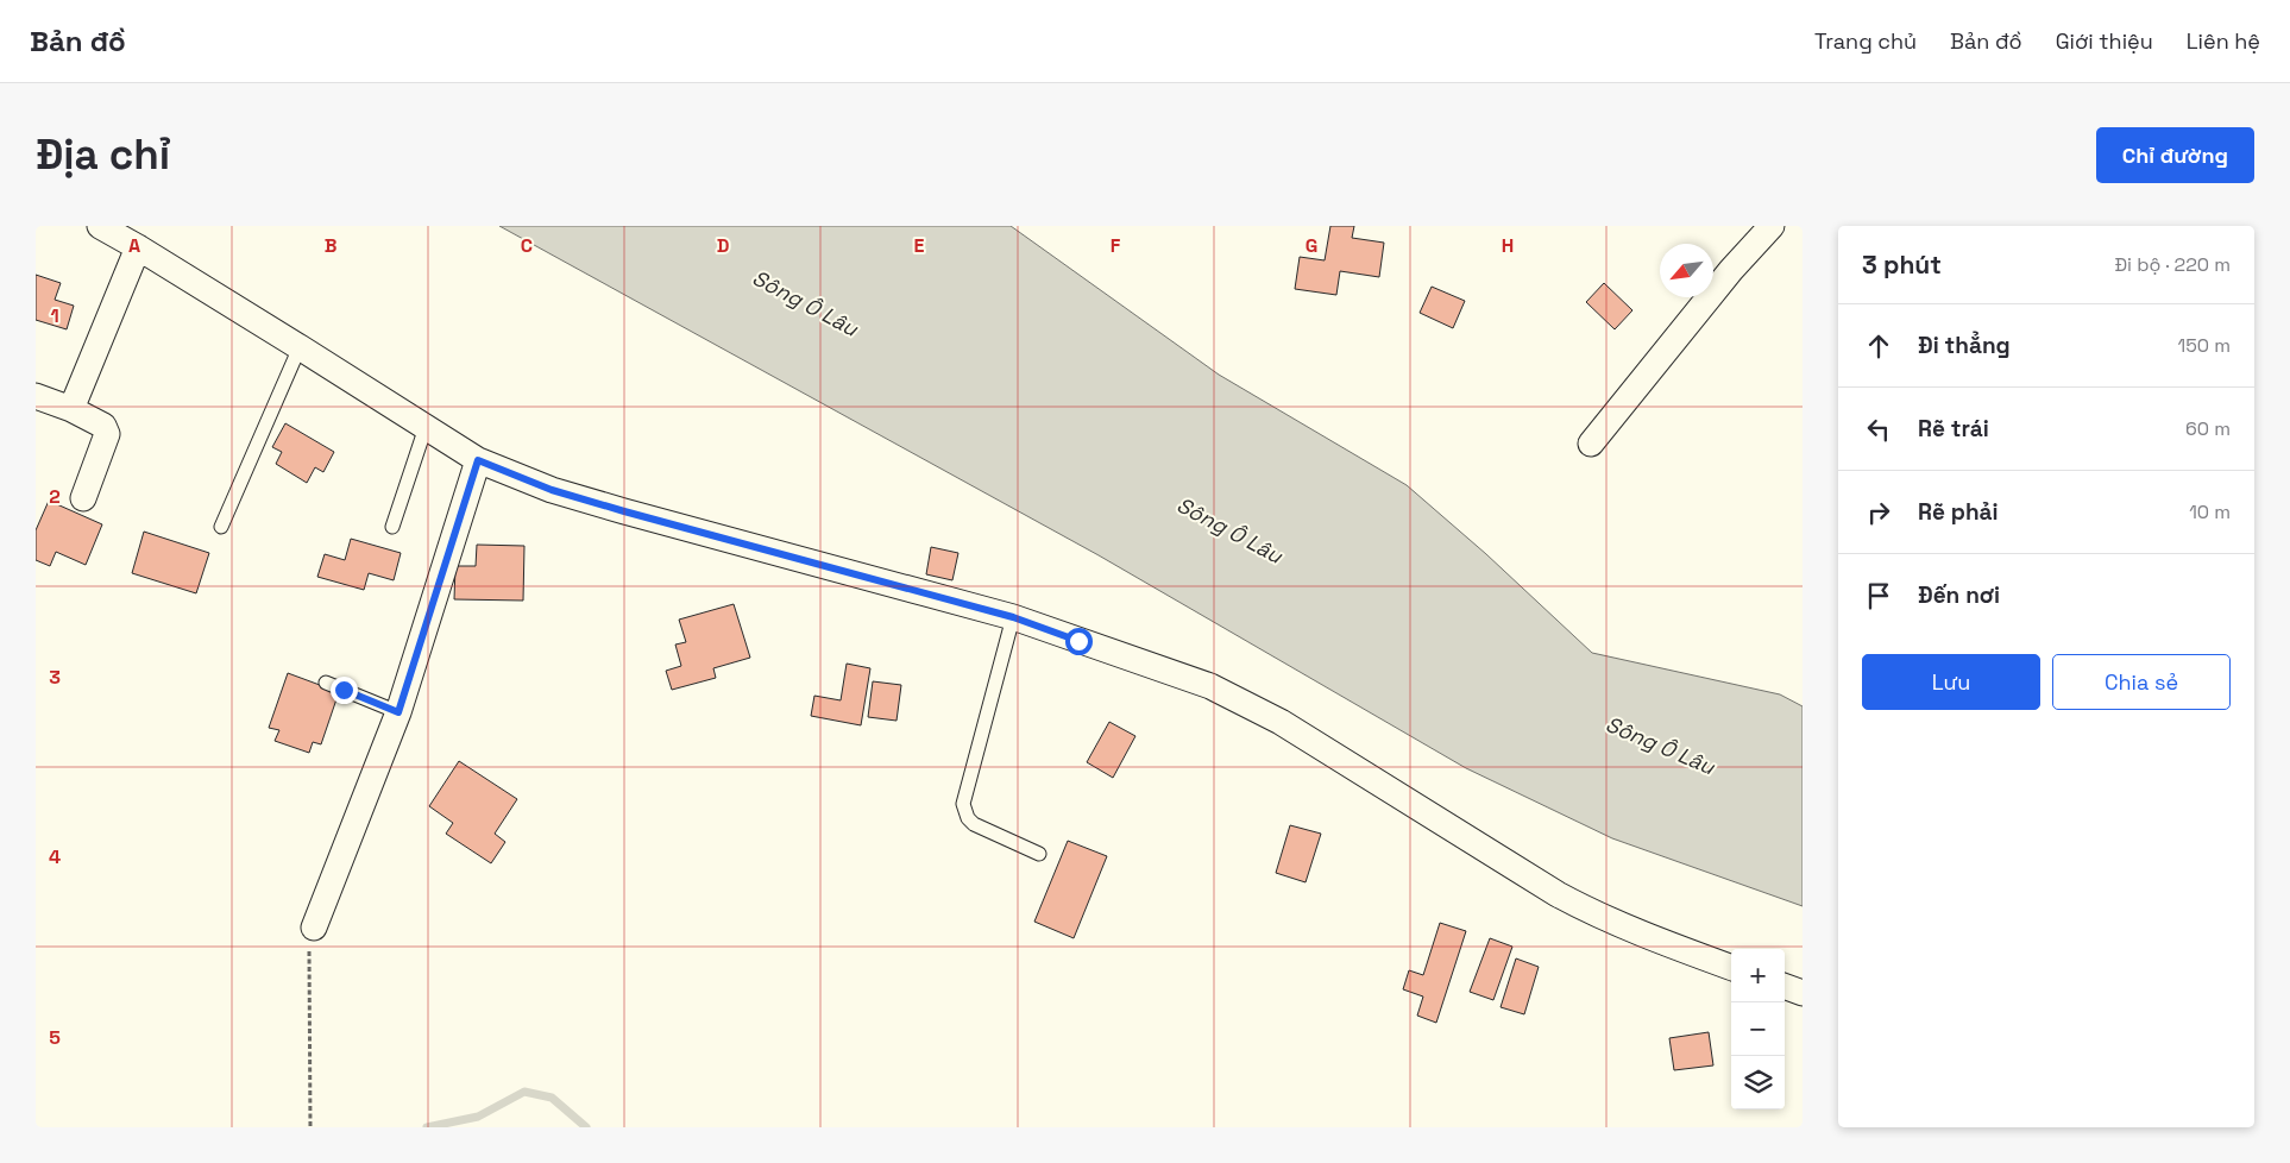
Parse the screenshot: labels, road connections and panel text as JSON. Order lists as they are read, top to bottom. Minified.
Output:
{"water":["Sông Ô Lâu"],"north":"bottom left","page":{"header":"Bản đồ","nav":["Trang chủ","Bản đồ","Giới thiệu","Liên hệ"],"buttons":["Chỉ đường",["Lưu","Chia sẻ"]],"title":"Địa chỉ","heading":["3 phút","Đi bộ · 220 m"],"list":[["Đi thẳng","150 m"],["Rẽ trái","60 m"],["Rẽ phải","10 m"],"Đến nơi"],"map_buttons":["+","−"]},"grid":{"columns":["A","B","C","D","E","F","G","H"],"rows":["1","2","3","4","5"]}}
